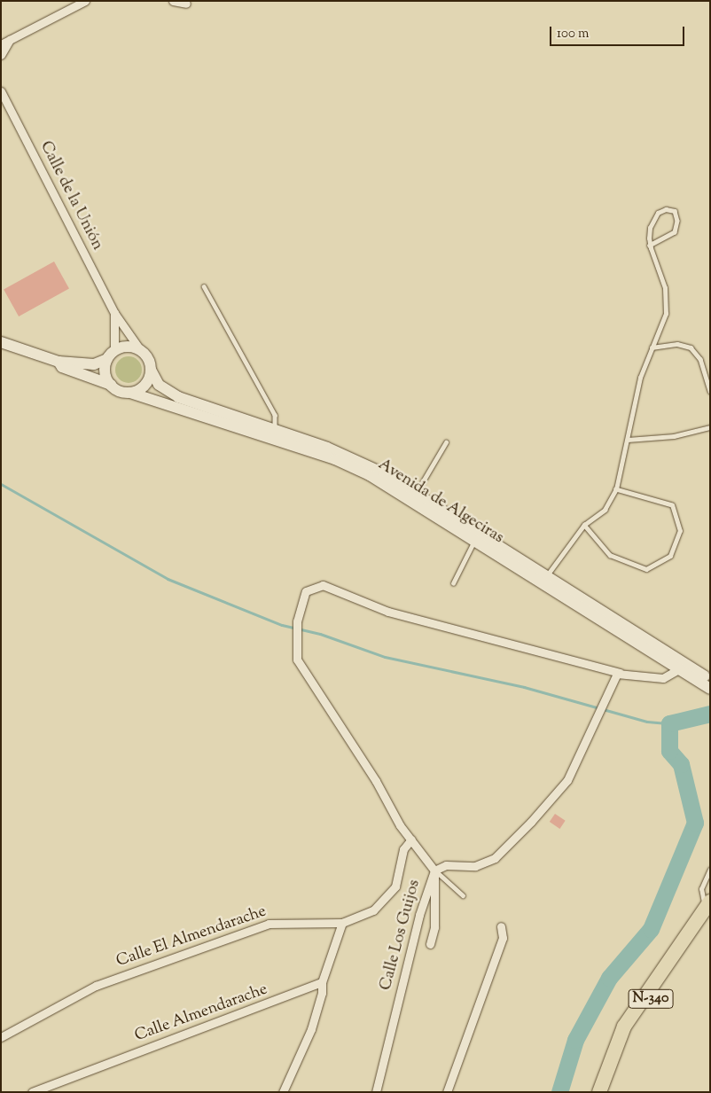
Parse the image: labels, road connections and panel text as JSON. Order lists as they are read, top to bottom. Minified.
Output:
{"streets":{"highway":["N-340"],"street":["Calle de la Unión","Avenida de Algeciras","Calle Los Guijos","Calle El Almendarache","Calle Almendarache"]},"crossings":[["Calle de la Unión","Avenida de Algeciras"]],"scale_bar":"100 m"}
